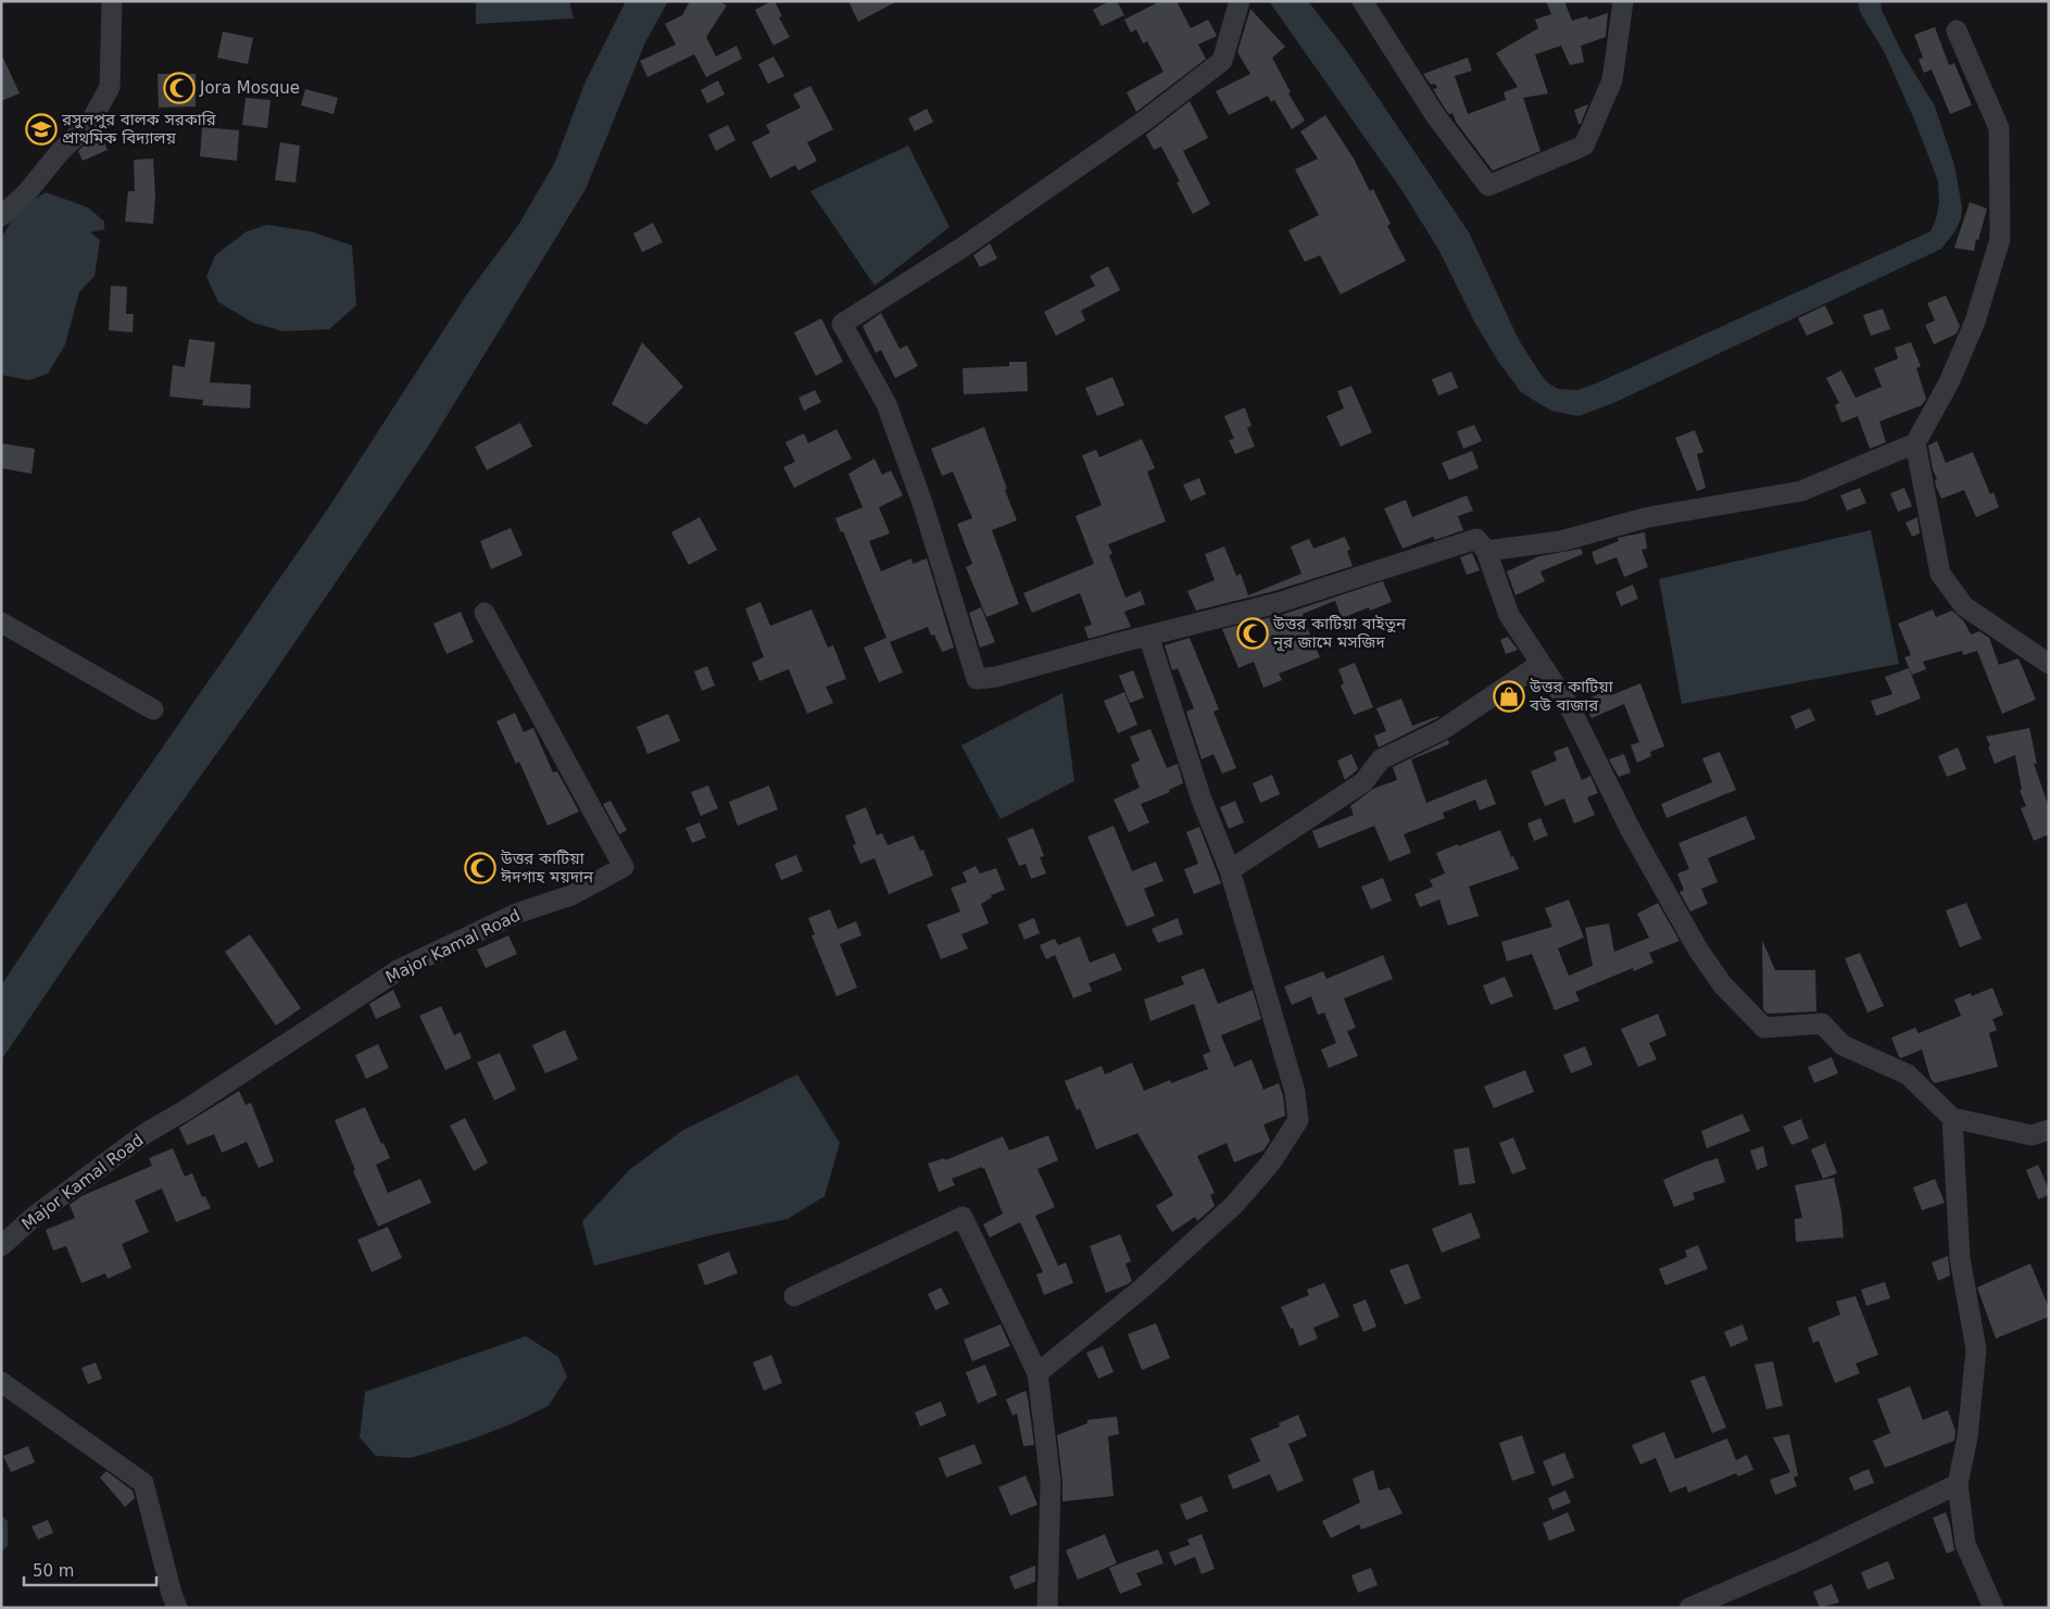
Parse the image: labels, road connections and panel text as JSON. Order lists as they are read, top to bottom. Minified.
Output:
{"streets":{"street":["Major Kamal Road"]},"places":{"mosque":["Jora Mosque","উত্তর কাটিয়া বাইতুন নূর জামে মসজিদ","উত্তর কাটিয়া ঈদগাহ ময়দান"],"school or university":["রসুলপুর বালক সরকারি প্রাথমিক বিদ্যালয়"],"shop":["উত্তর কাটিয়া বউ বাজার"]},"scale_bar":"50 m"}
